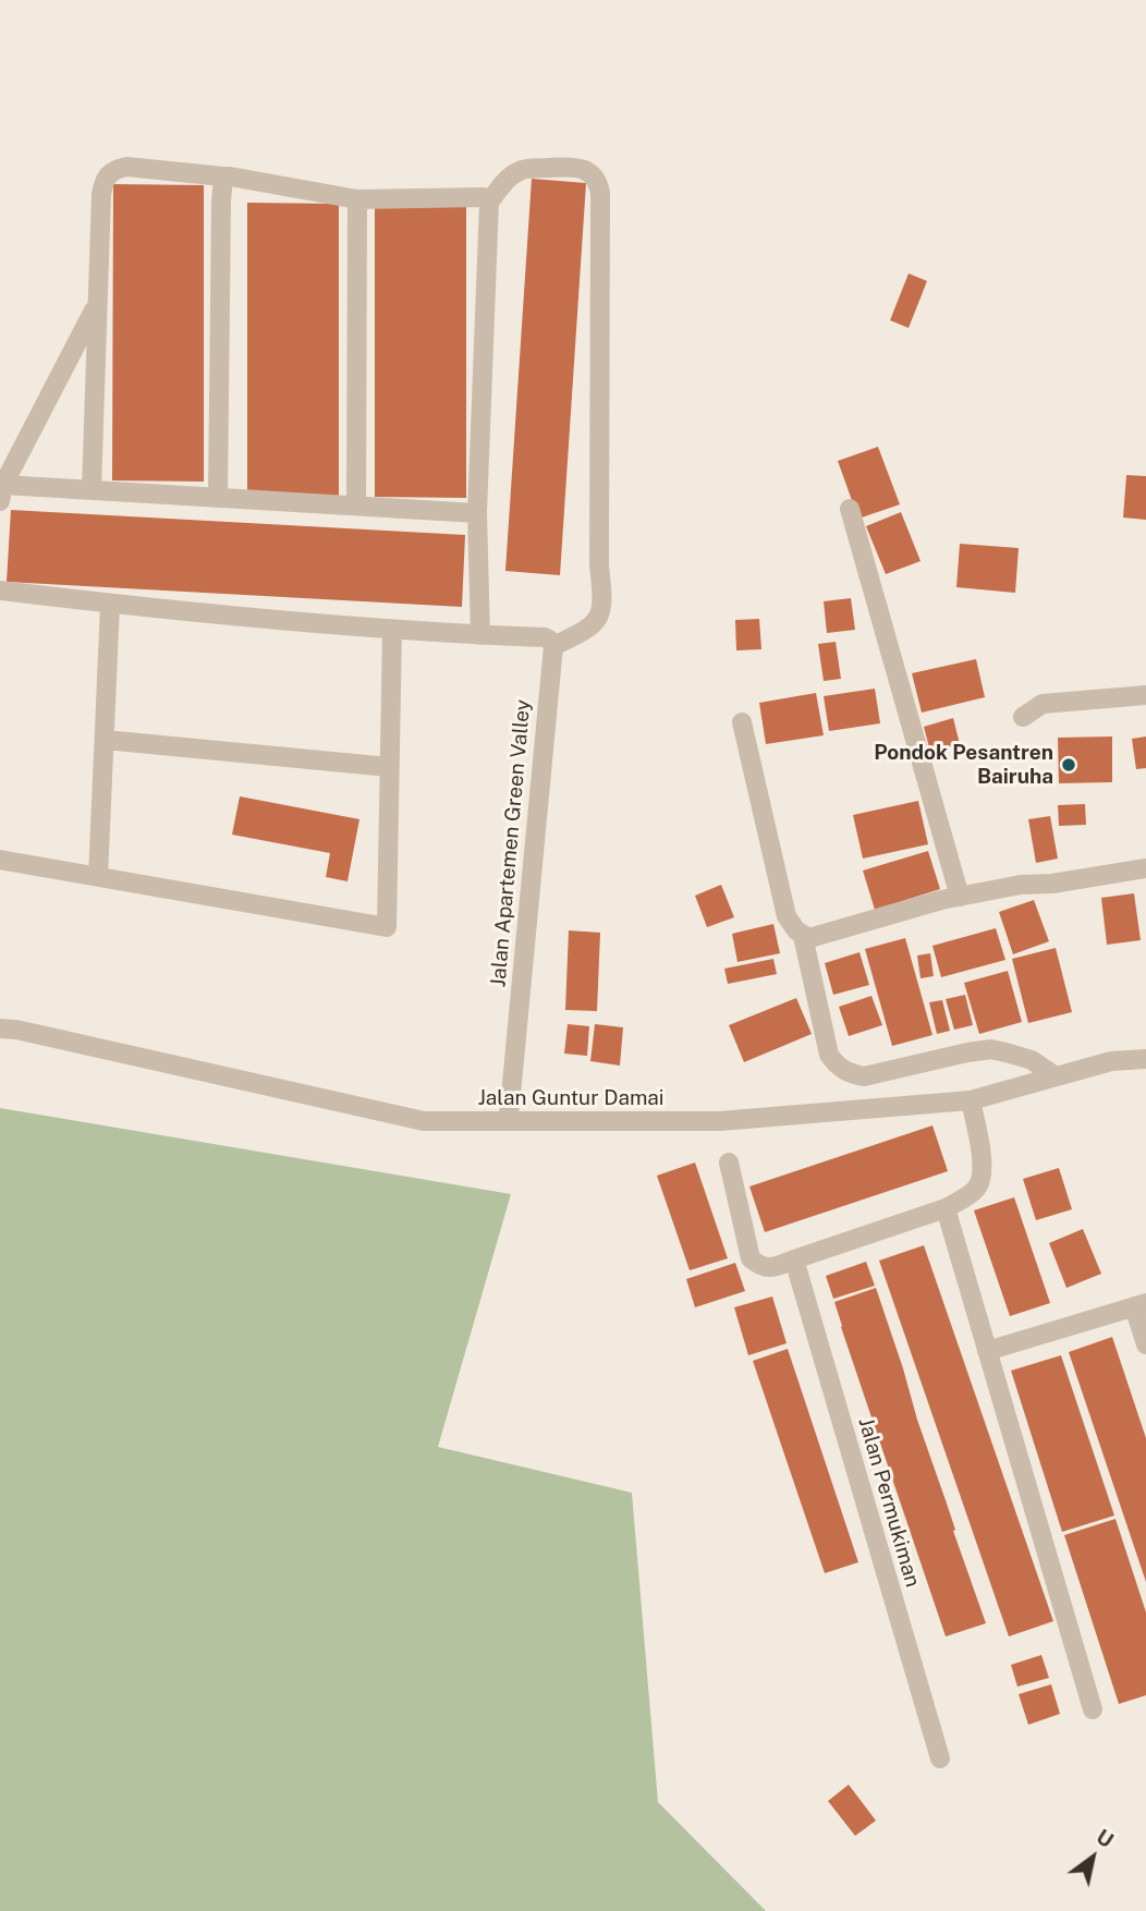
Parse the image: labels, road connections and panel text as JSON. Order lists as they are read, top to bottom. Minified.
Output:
{"streets":{"street":["Jalan Apartemen Green Valley","Jalan Guntur Damai","Jalan Permukiman"]},"crossings":[["Jalan Apartemen Green Valley","Jalan Guntur Damai"]],"places":["Pondok Pesantren Bairuha"],"north":"top right"}
